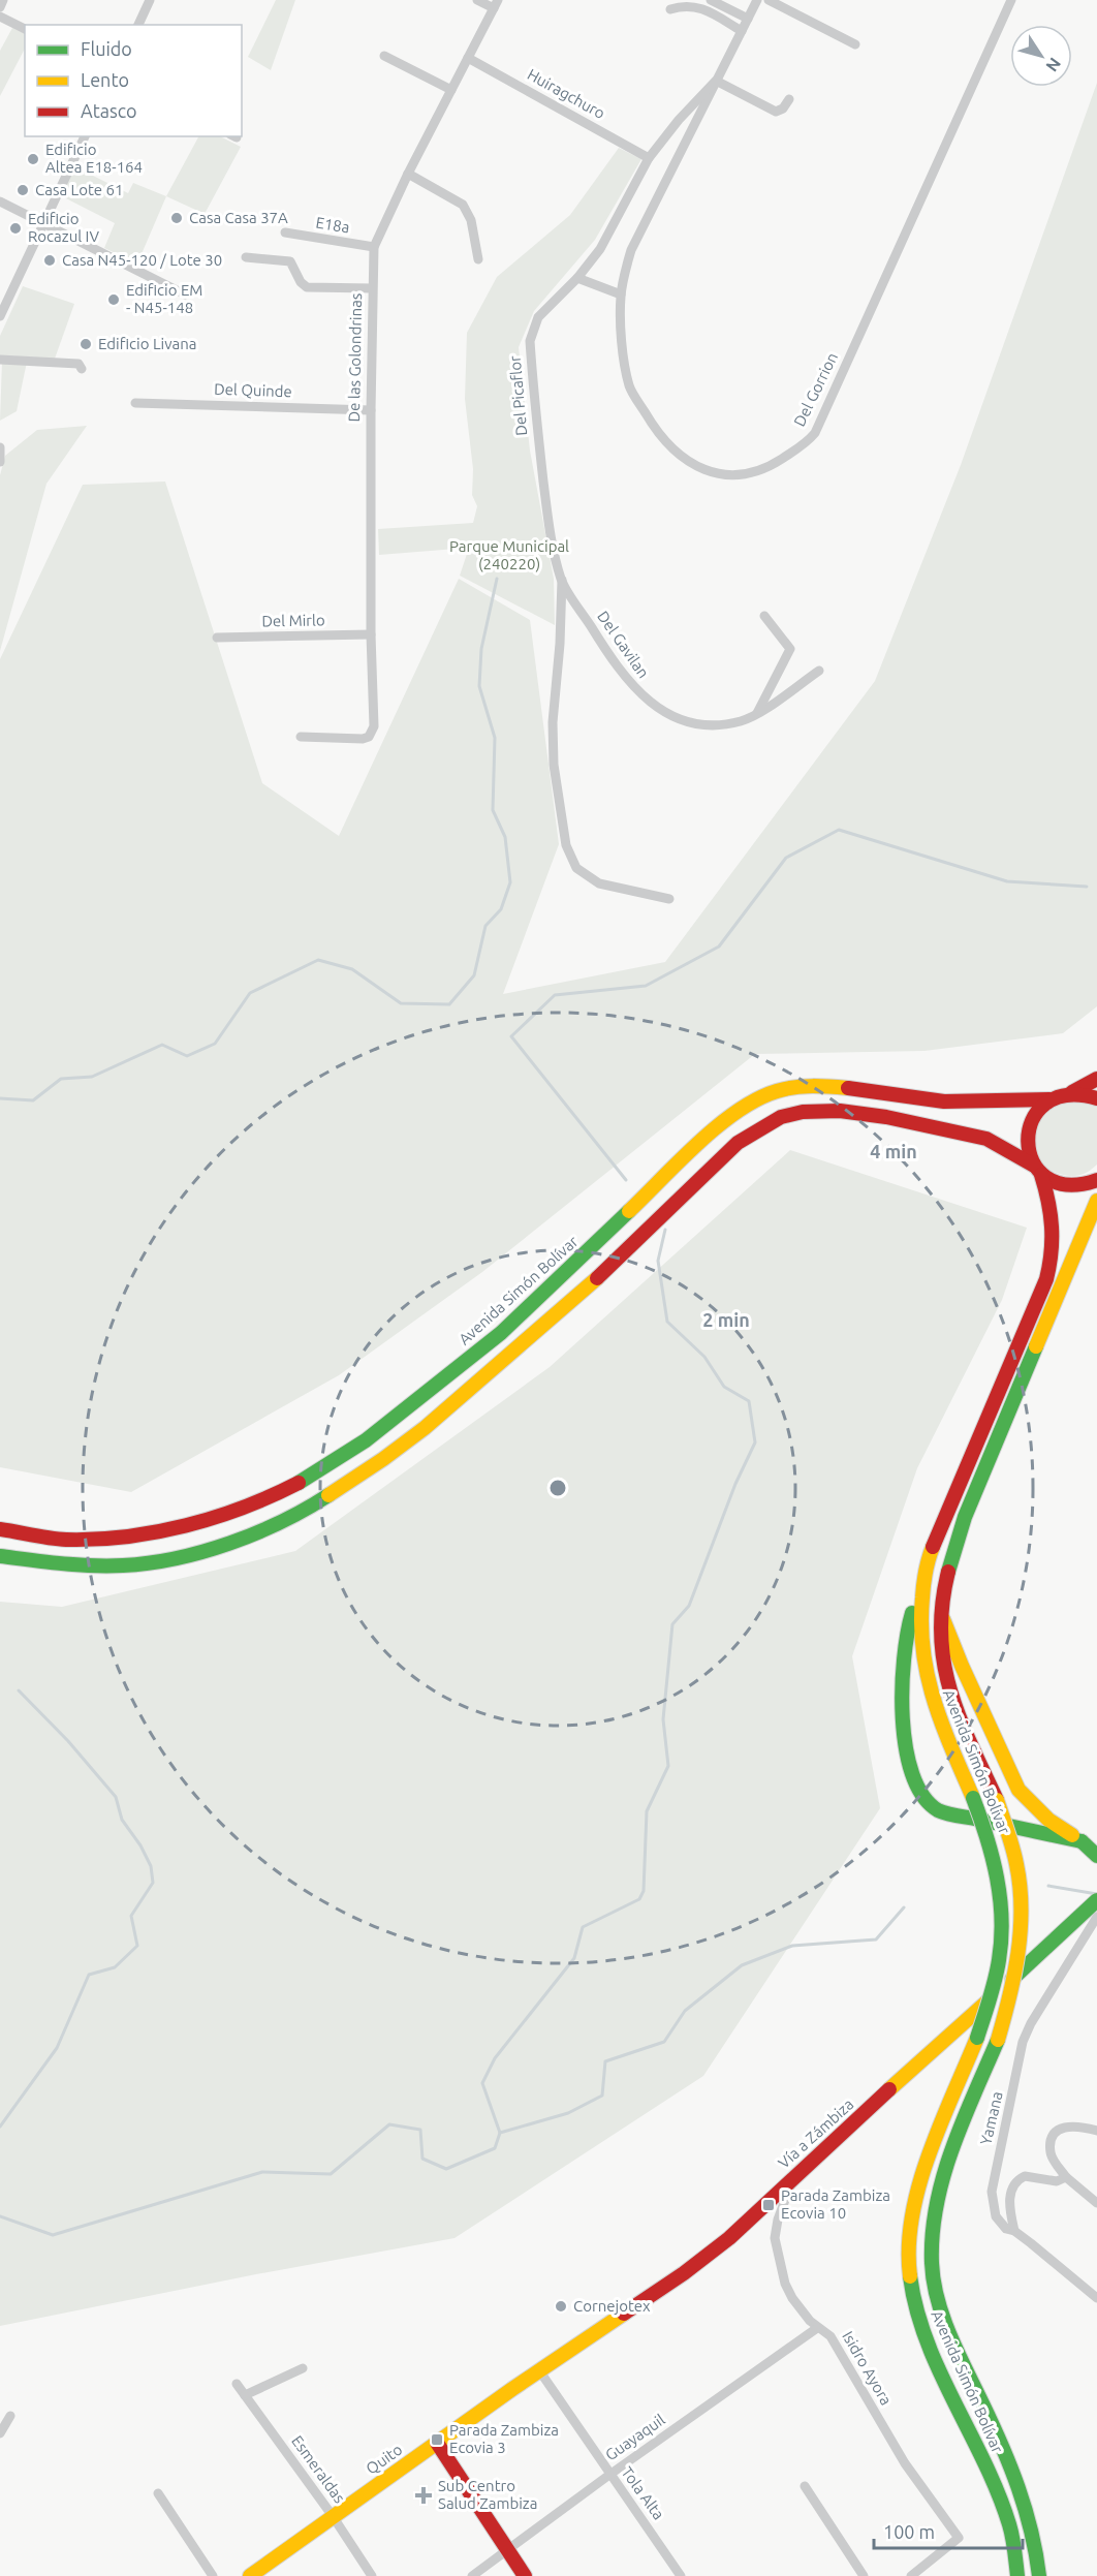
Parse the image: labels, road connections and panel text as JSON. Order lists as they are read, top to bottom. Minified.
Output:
{"streets":{"main road":["Avenida Simón Bolívar","Vía a Zámbiza","Quito"],"street":["Huiragchuro","E18a","De las Golondrinas","Del Gorrion","Del Quinde","Del Picaflor","Del Mirlo","Del Gavilan","Yamana","Isidro Ayora","Guayaquil","Esmeraldas","Tola Alta"]},"crossings":[["Huiragchuro","De las Golondrinas"],["Huiragchuro","Del Picaflor"],["E18a","De las Golondrinas"],["De las Golondrinas","Del Quinde"],["De las Golondrinas","Del Mirlo"],["Del Gorrion","Del Picaflor"],["Del Picaflor","Del Gavilan"],["Vía a Zámbiza","Isidro Ayora"],["Vía a Zámbiza","Quito"],["Vía a Zámbiza","Tola Alta"],["Isidro Ayora","Guayaquil"],["Guayaquil","Tola Alta"],["Quito","Esmeraldas"],["Quito","Tola Alta"]],"parks":["Parque Municipal (240220)"],"places":{"other":["Edificio Altea E18-164","Casa Lote 61","Casa Casa 37A","Edificio Rocazul IV","Casa N45-120 / Lote 30","Edificio EM - N45-148","Edificio Livana","Cornejotex"],"transit":["Parada Zambiza Ecovia 10","Parada Zambiza Ecovia 3"],"health":["Sub Centro Salud Zambiza"]},"legend":["Fluido","Lento","Atasco"],"scale_bar":"100 m","north":"bottom right","rings":["4 min","2 min"]}
